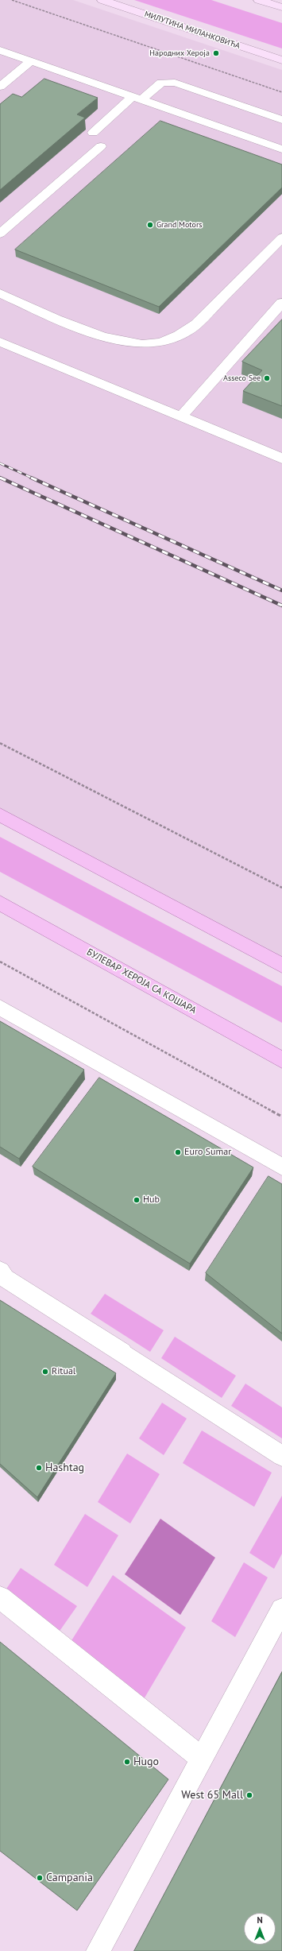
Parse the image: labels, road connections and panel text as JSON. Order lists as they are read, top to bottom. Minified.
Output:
{"streets":{"main road":["БУЛЕВАР ХЕРОЈА СА КОШАРА"],"street":["МИЛУТИНА МИЛАНКОВИЋА"]},"places":["Народних Хероја","Grand Motors","Asseco See","Euro Sumar","Hub","Ritual","Hashtag","Hugo","West 65 Mall","Campania"],"north":"top"}
